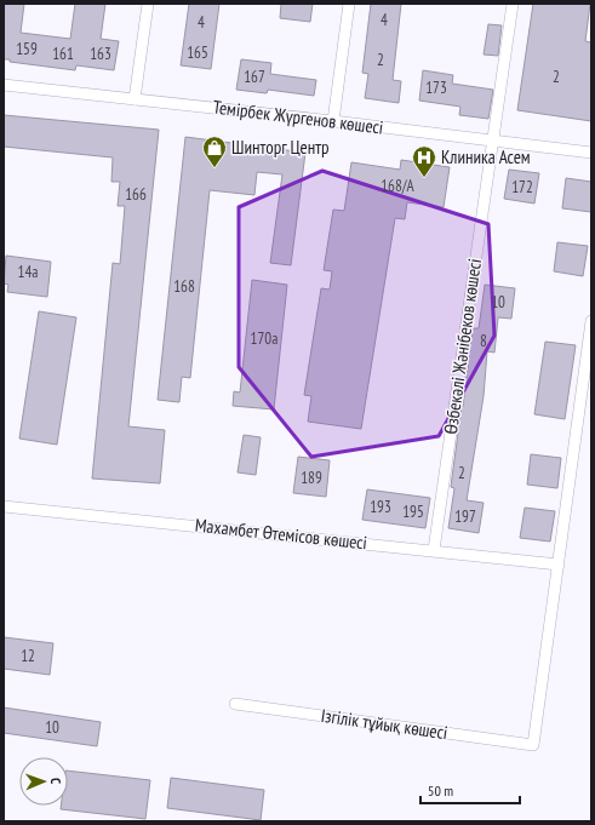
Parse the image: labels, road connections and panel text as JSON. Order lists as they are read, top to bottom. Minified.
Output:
{"streets":{"street":["Темірбек Жүргенов көшесі","Өзбекәлі Жәнібеков көшесі","Махамбет Өтемісов көшесі","Ізгілік тұйық көшесі"]},"crossings":[["Темірбек Жүргенов көшесі","Өзбекәлі Жәнібеков көшесі"],["Өзбекәлі Жәнібеков көшесі","Махамбет Өтемісов көшесі"],["Махамбет Өтемісов көшесі","Ізгілік тұйық көшесі"]],"places":{"shop":["Шинторг Центр"],"hospital":["Клиника Асем"]},"house_numbers":["4","4","159","165","161","163","2","167","2","173","168/А","172","166","14а","168","10","170а","8","2","189","193","195","197","12","10"],"scale_bar":"50 m","north":"right"}
